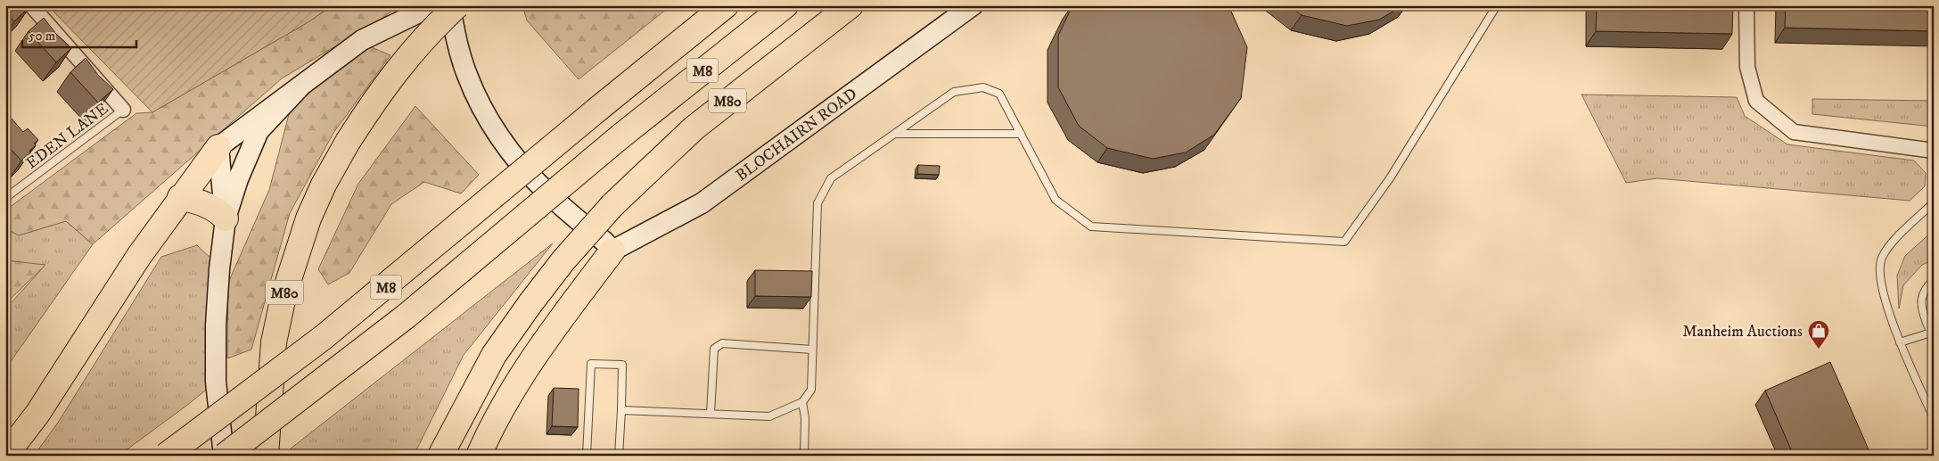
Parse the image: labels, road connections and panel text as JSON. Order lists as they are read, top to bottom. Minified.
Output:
{"streets":{"highway":["M8","M80"],"street":["BLOCHAIRN ROAD"],"lane":["EDEN LANE"]},"places":{"shop":["Manheim Auctions"]},"scale_bar":"50 m"}
